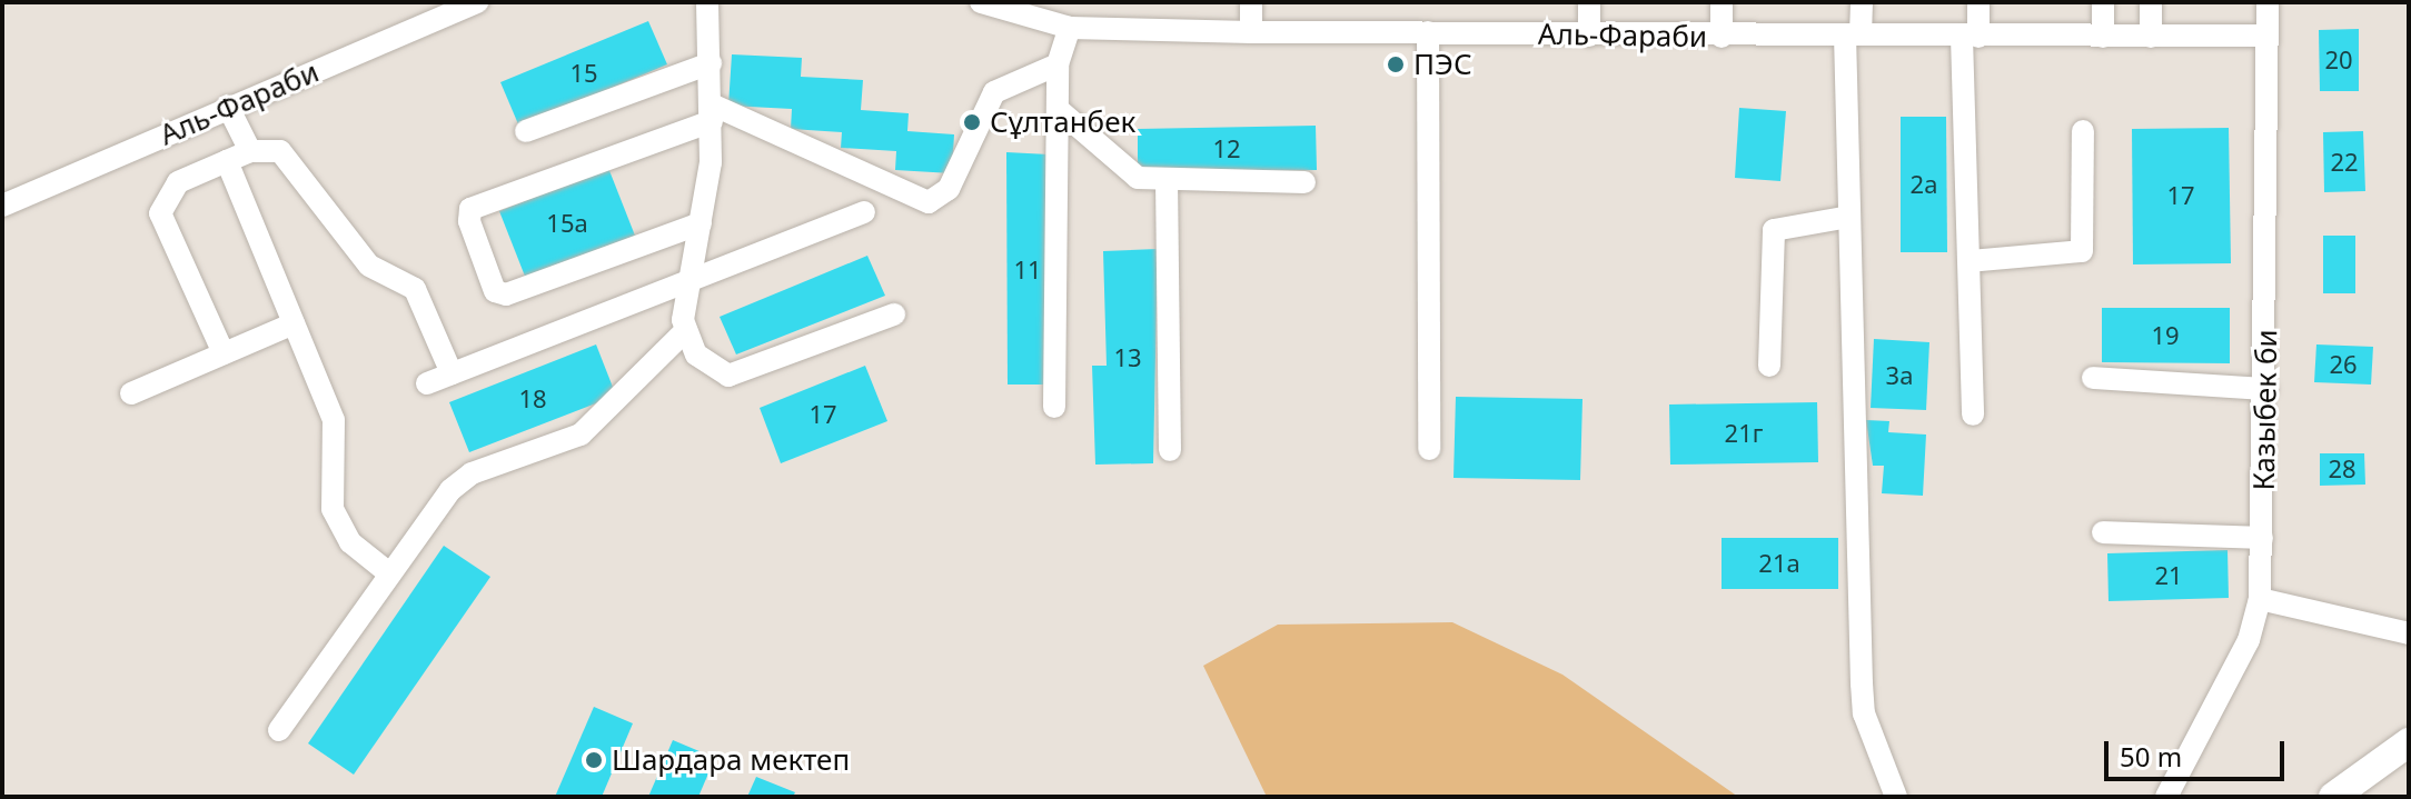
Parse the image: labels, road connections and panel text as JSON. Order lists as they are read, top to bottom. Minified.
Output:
{"streets":{"street":["Аль-Фараби","Казыбек би"]},"crossings":[["Аль-Фараби","Казыбек би"]],"places":["ПЭС","Сұлтанбек","Шардара мектеп"],"house_numbers":["20","15","12","22","2а","17","15а","11","19","13","26","3а","18","17","21г","28","21а","21"],"scale_bar":"50 m"}
